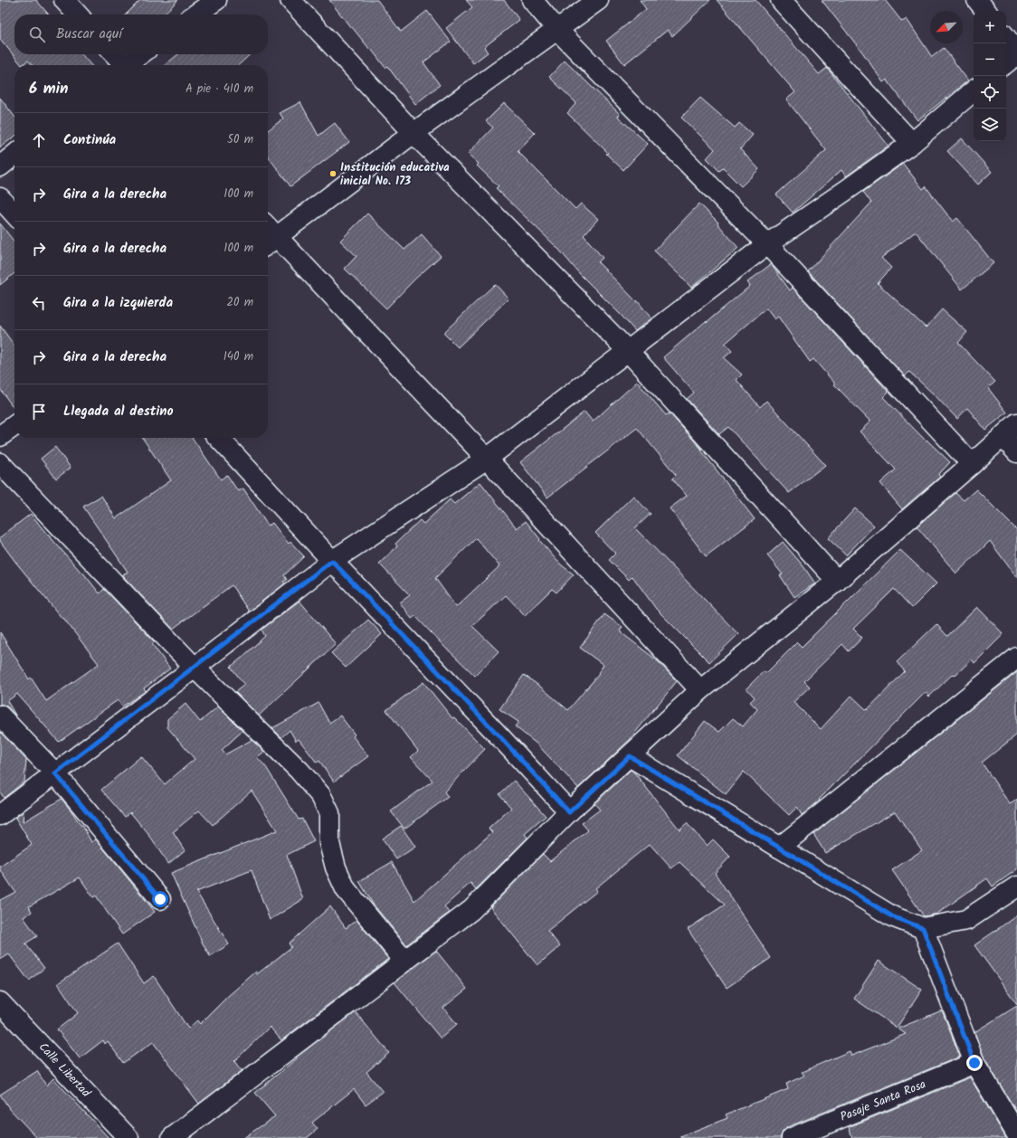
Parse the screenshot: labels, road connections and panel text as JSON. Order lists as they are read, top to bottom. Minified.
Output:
{"streets":{"street":["Calle Libertad","Pasaje Santa Rosa"]},"places":["Institución educativa inicial No. 173"],"north":"bottom left","page":{"map_buttons":["+","−"],"search":"Buscar aquí","heading":["6 min","A pie · 410 m"],"list":[["Continúa","50 m"],["Gira a la derecha","100 m"],["Gira a la derecha","100 m"],["Gira a la izquierda","20 m"],["Gira a la derecha","140 m"],"Llegada al destino"]}}
